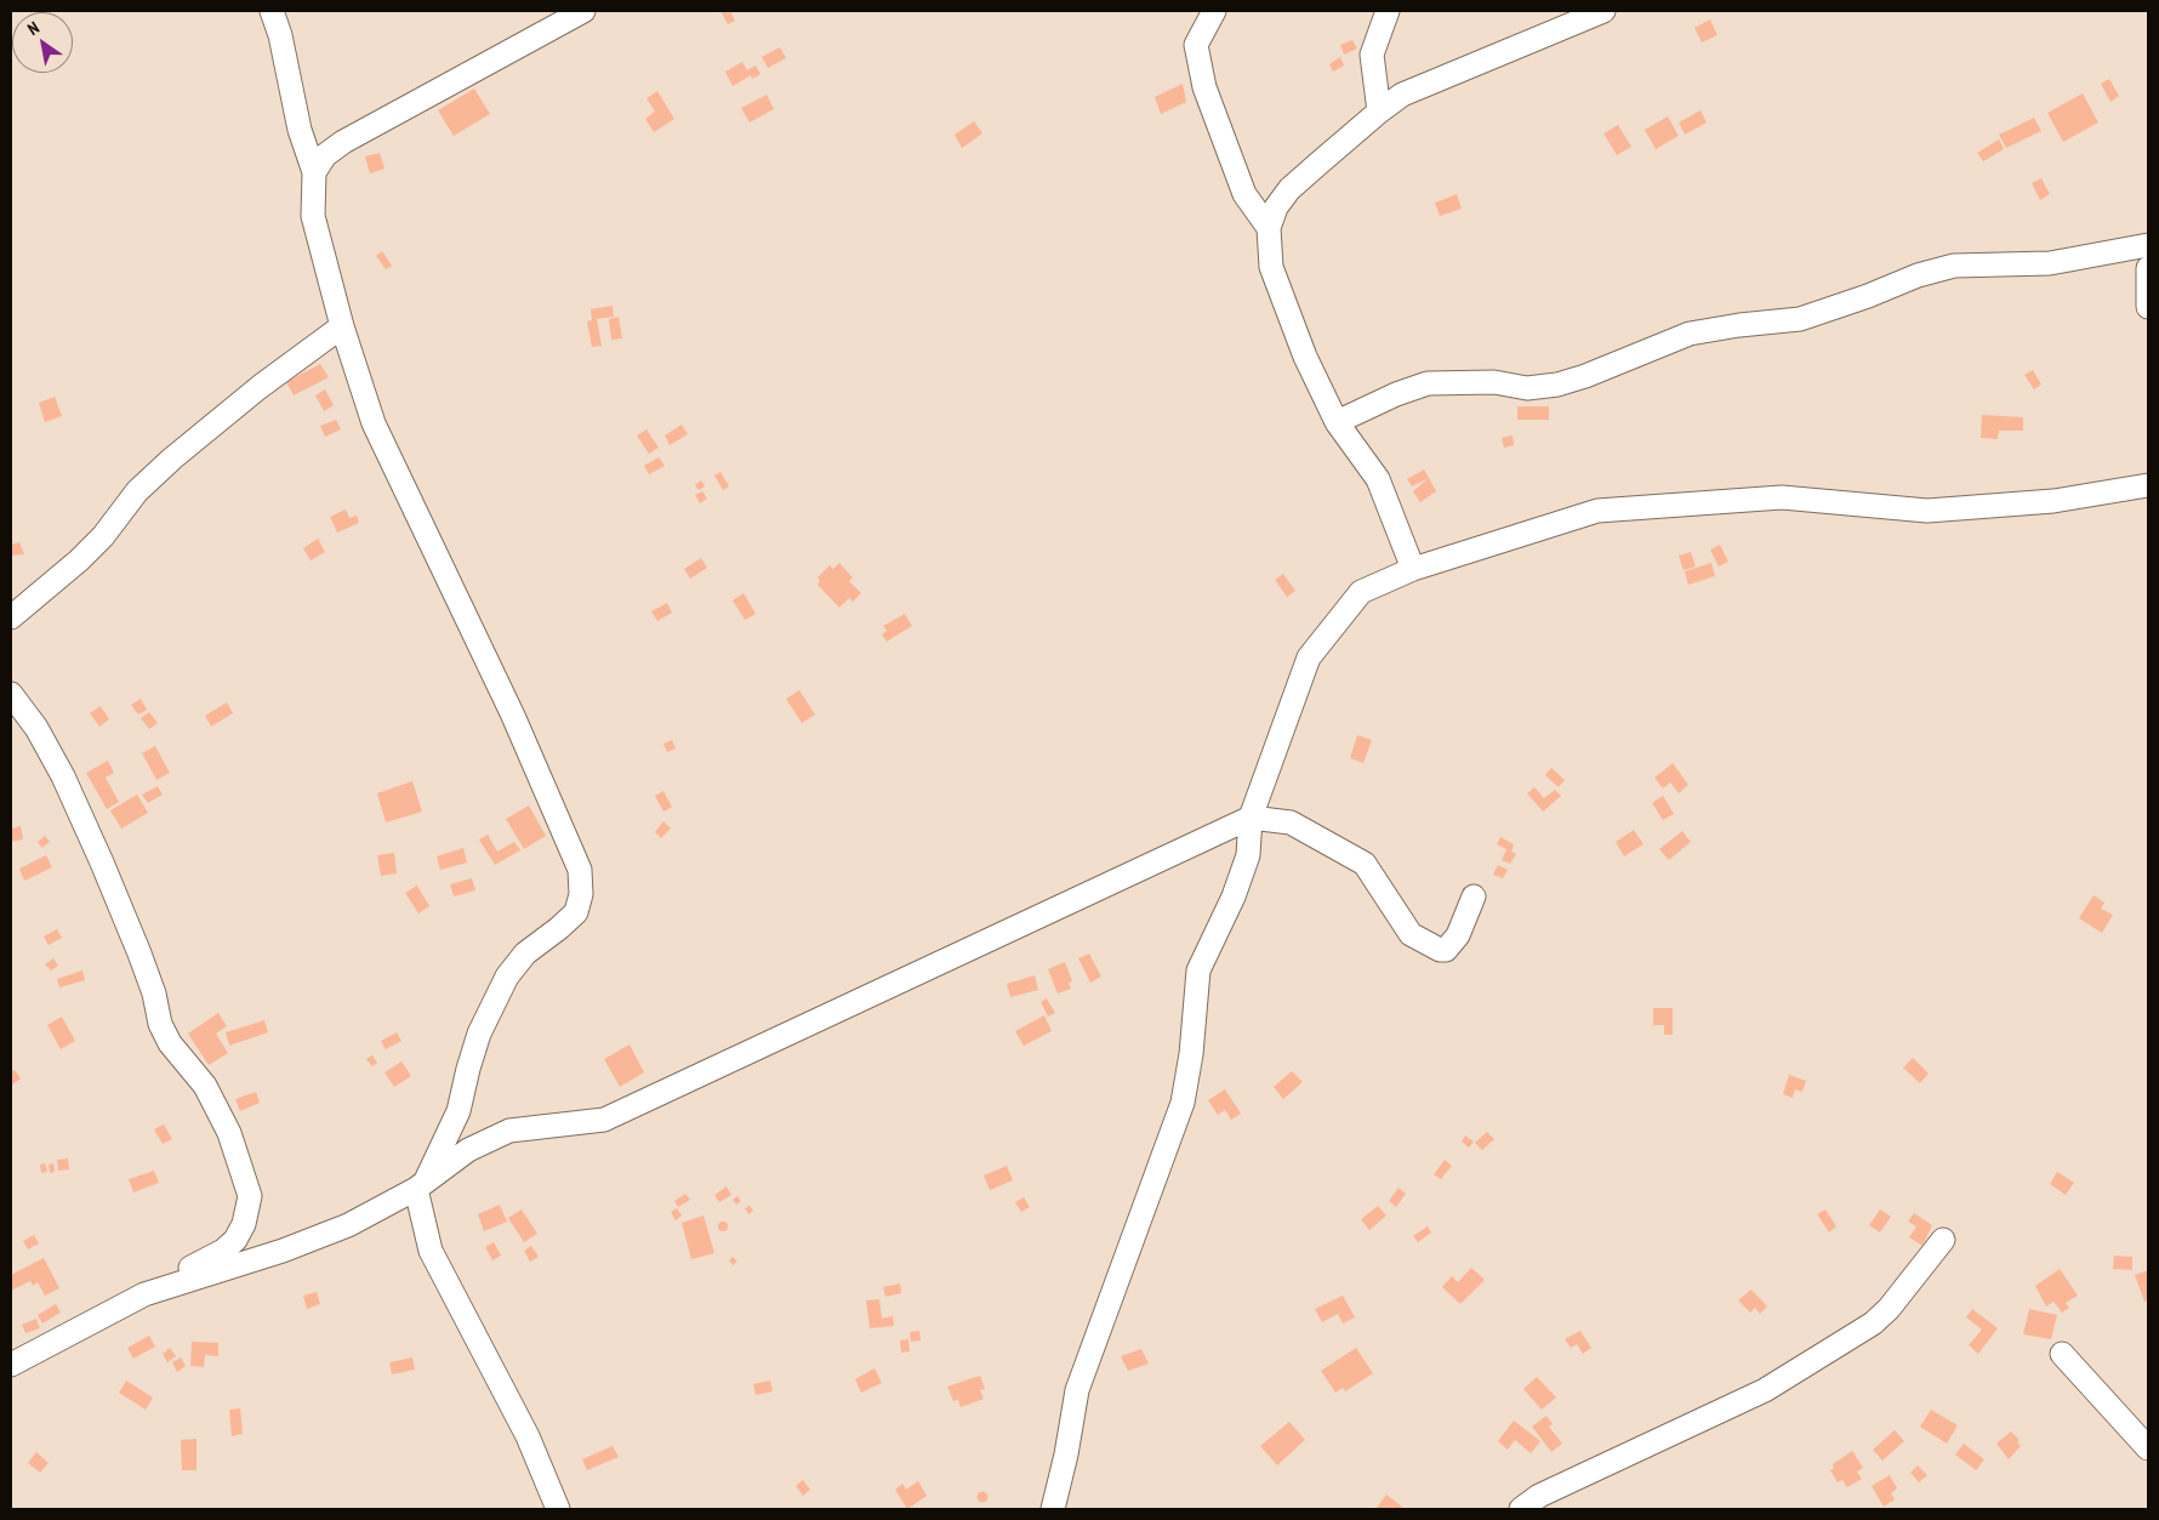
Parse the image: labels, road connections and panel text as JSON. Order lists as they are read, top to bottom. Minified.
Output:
{"north":"top left"}
